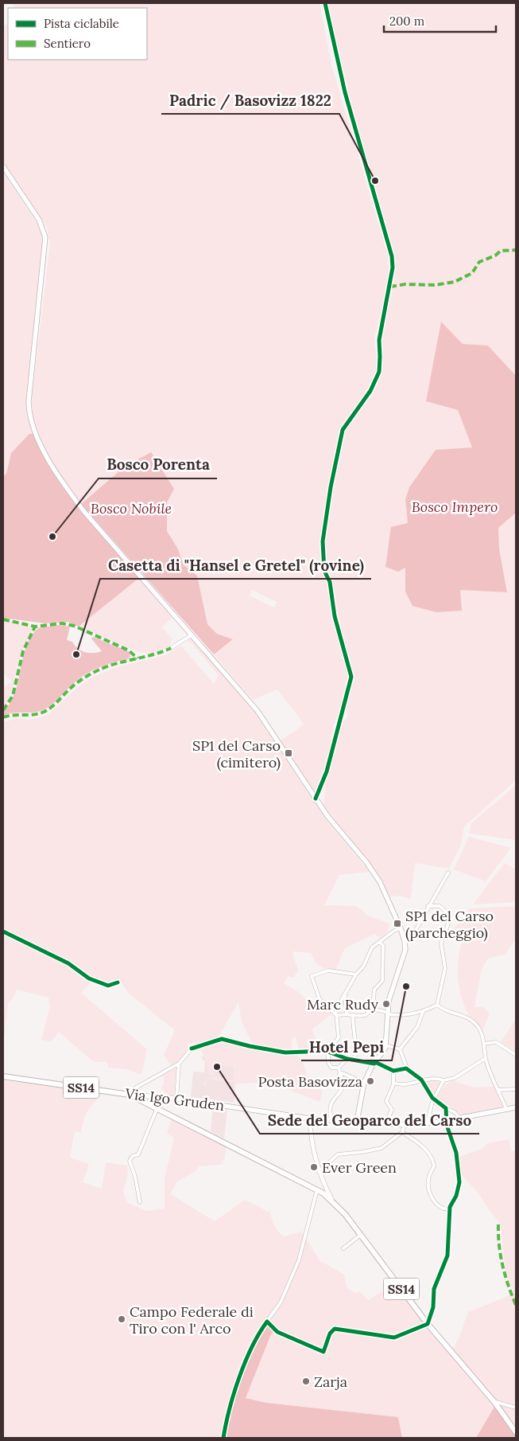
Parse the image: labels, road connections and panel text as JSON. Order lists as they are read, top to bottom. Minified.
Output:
{"streets":{"main road":["SS14","Via Igo Gruden"]},"crossings":[["SS14","Via Igo Gruden"]],"parks":["Bosco Impero","Bosco Nobile"],"places":{"other":["Padric / Basovizz 1822","Bosco Porenta","Casetta di \"Hansel e Gretel\" (rovine)","Hotel Pepi","Marc Rudy","Sede del Geoparco del Carso","Posta Basovizza","Ever Green","Campo Federale di Tiro con l' Arco","Zarja"],"transit":["SP1 del Carso (cimitero)","SP1 del Carso (parcheggio)"]},"legend":["Pista ciclabile","Sentiero"],"scale_bar":"200 m"}
